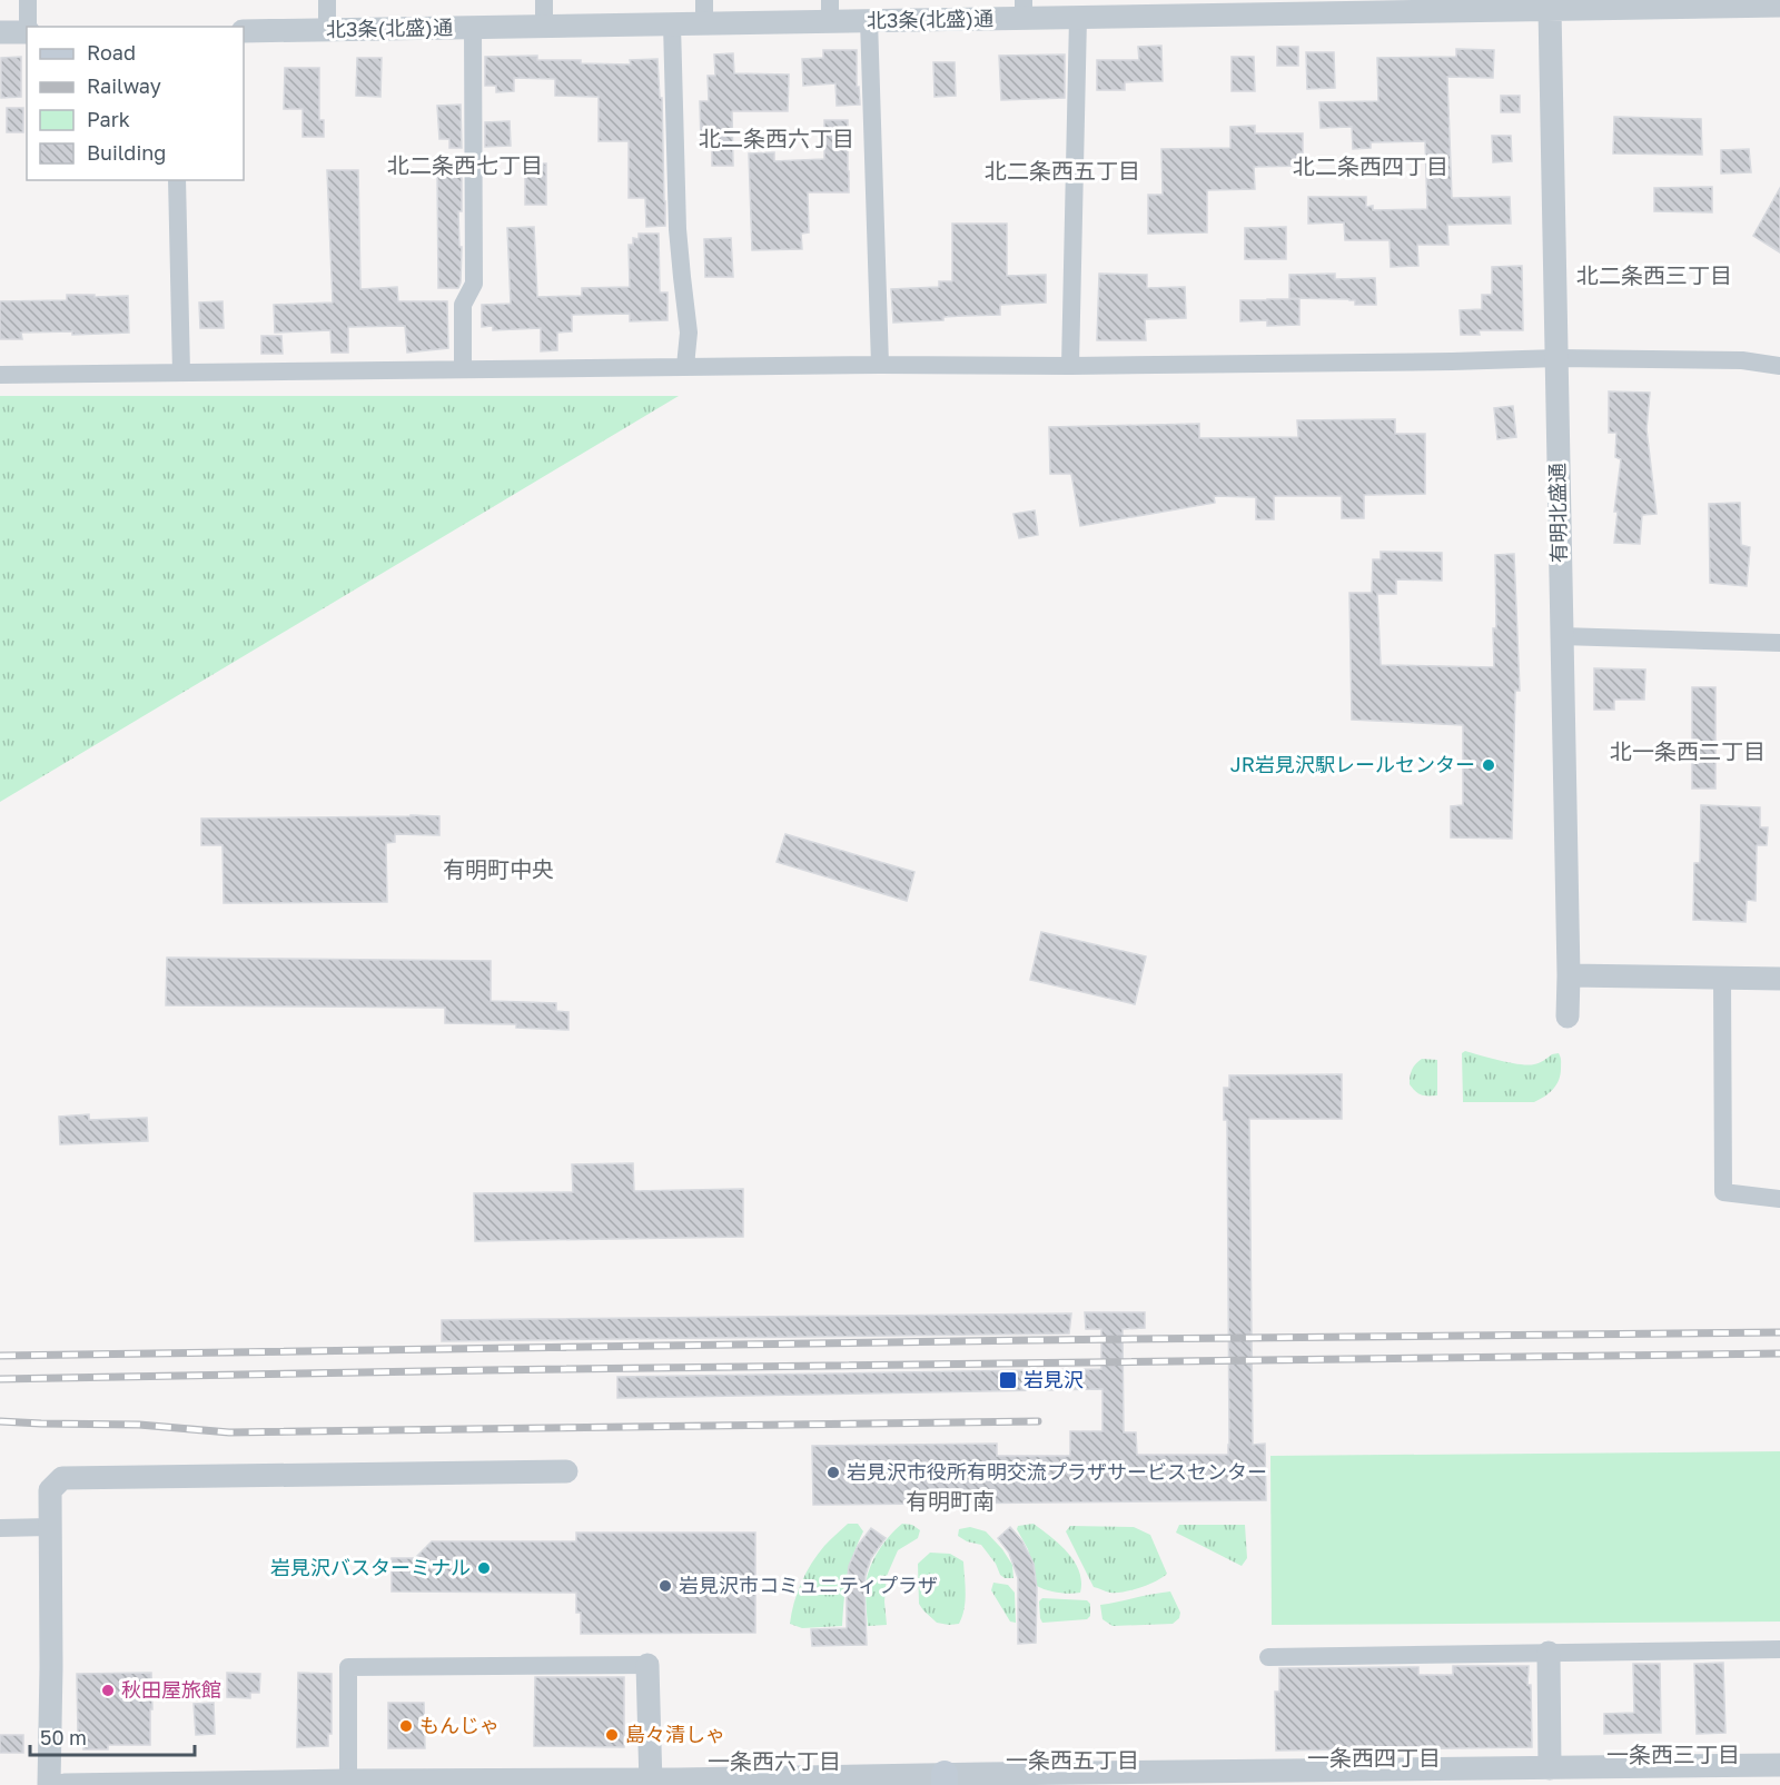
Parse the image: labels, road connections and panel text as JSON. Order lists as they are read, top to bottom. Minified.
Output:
{"streets":{"street":["北3条(北盛)通","有明北盛通"]},"crossings":[["北3条(北盛)通","有明北盛通"]],"districts":["北二条西六丁目","北二条西七丁目","北二条西四丁目","北二条西五丁目","北二条西三丁目","北一条西二丁目","有明町中央","有明町南","一条西三丁目","一条西四丁目","一条西五丁目","一条西六丁目"],"places":{"other":["JR岩見沢駅レールセンター","岩見沢市役所有明交流プラザサービスセンター","岩見沢バスターミナル","岩見沢市コミュニティプラザ","秋田屋旅館","もんじゃ","島々清しゃ"],"transit":["岩見沢"]},"legend":["Road","Railway","Park","Building"],"scale_bar":"50 m"}
